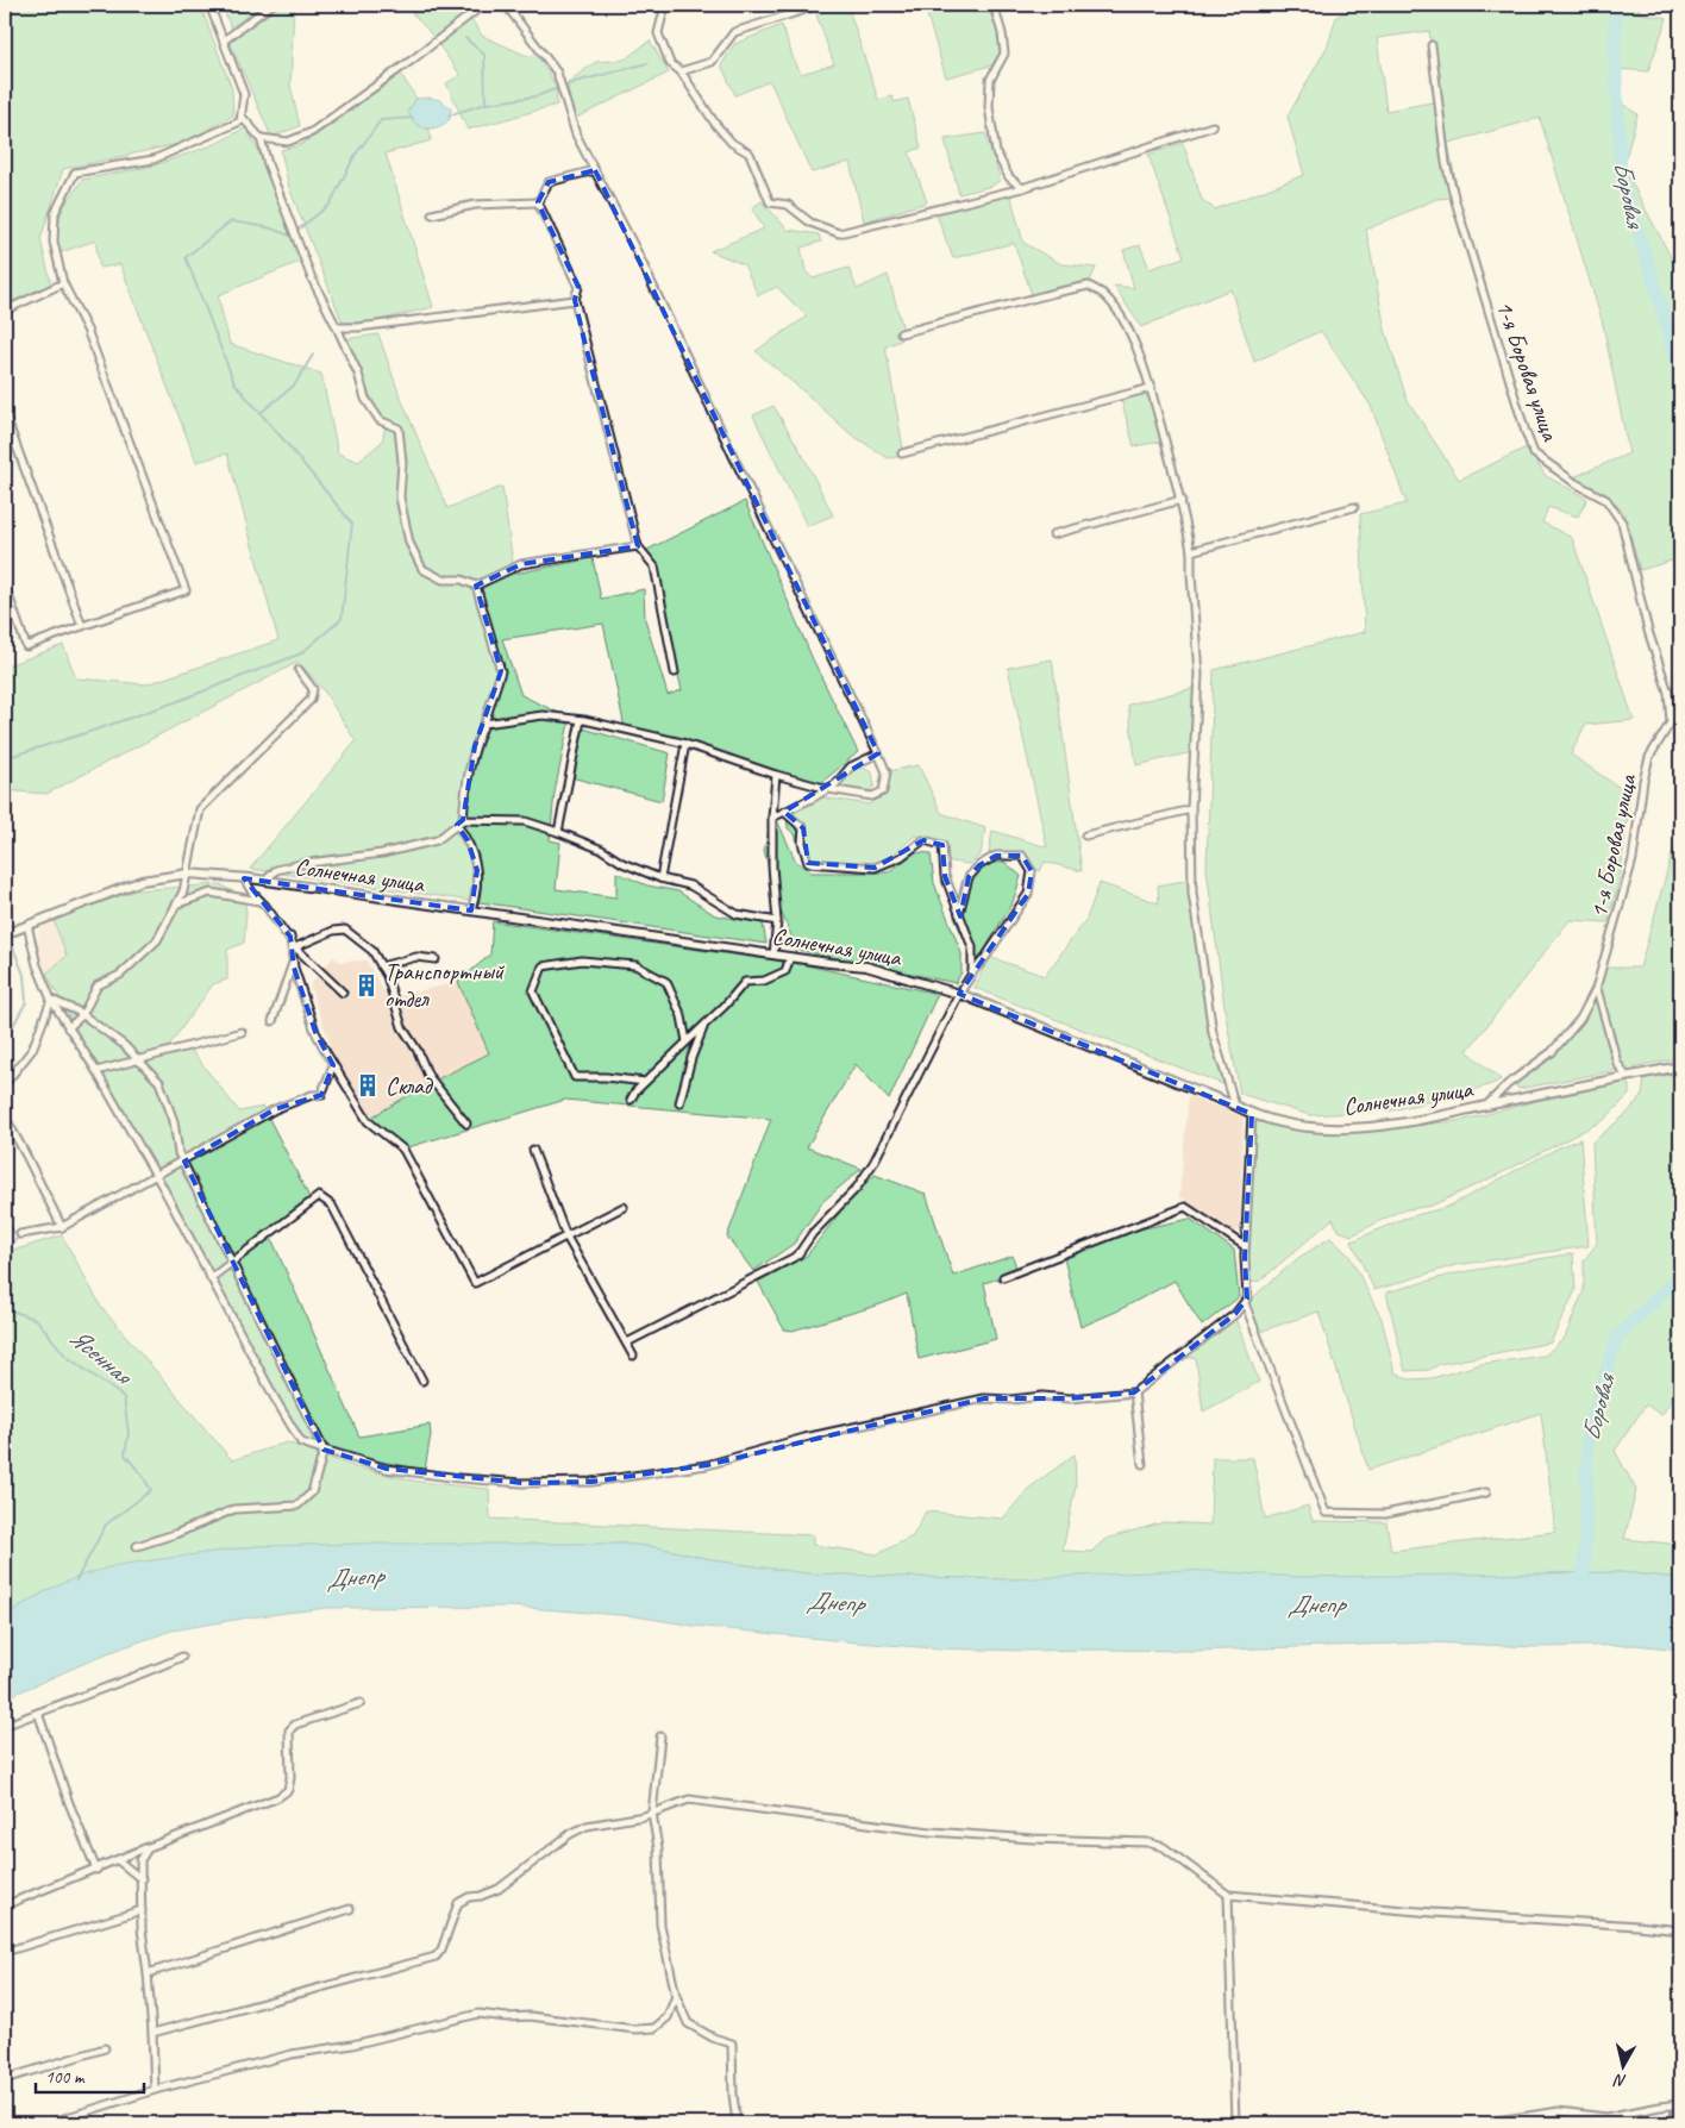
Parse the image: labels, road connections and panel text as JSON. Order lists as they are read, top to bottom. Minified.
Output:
{"streets":{"street":["1-я Боровая улица","Солнечная улица"]},"crossings":[["1-я Боровая улица","Солнечная улица"]],"water":["Боровая","Ясенная","Днепр"],"places":{"building":["Транспортный отдел","Склад"]},"scale_bar":"100 m","north":"bottom"}
